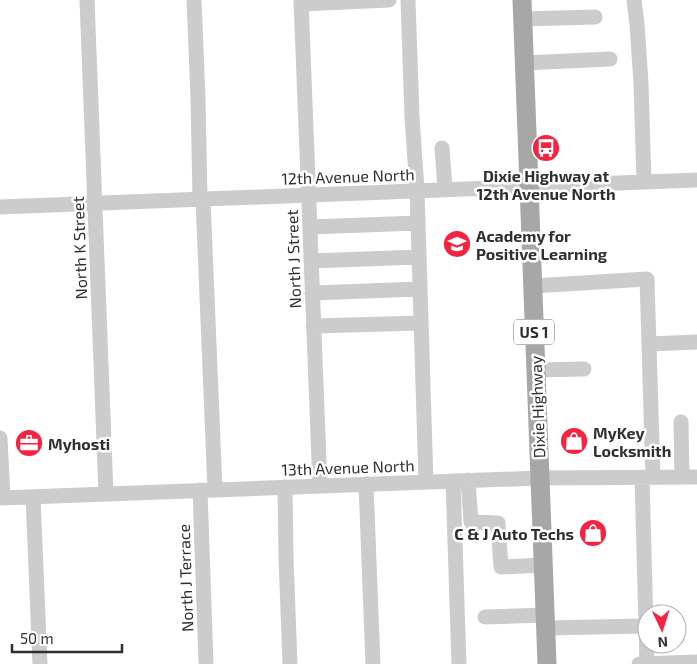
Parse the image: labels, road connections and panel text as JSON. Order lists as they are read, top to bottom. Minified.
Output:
{"streets":{"main road":["US 1","Dixie Highway"],"street":["12th Avenue North","North K Street","North J Street","13th Avenue North","North J Terrace"]},"crossings":[["12th Avenue North","North K Street"],["12th Avenue North","North J Street"],["12th Avenue North","Dixie Highway"],["12th Avenue North","North J Terrace"],["North K Street","13th Avenue North"],["North J Street","13th Avenue North"],["Dixie Highway","13th Avenue North"],["13th Avenue North","North J Terrace"]],"places":{"bus stop":["Dixie Highway at 12th Avenue North"],"school or university":["Academy for Positive Learning"],"shop":["MyKey Locksmith","C & J Auto Techs"],"office":["Myhosti"]},"scale_bar":"50 m","north":"bottom"}
